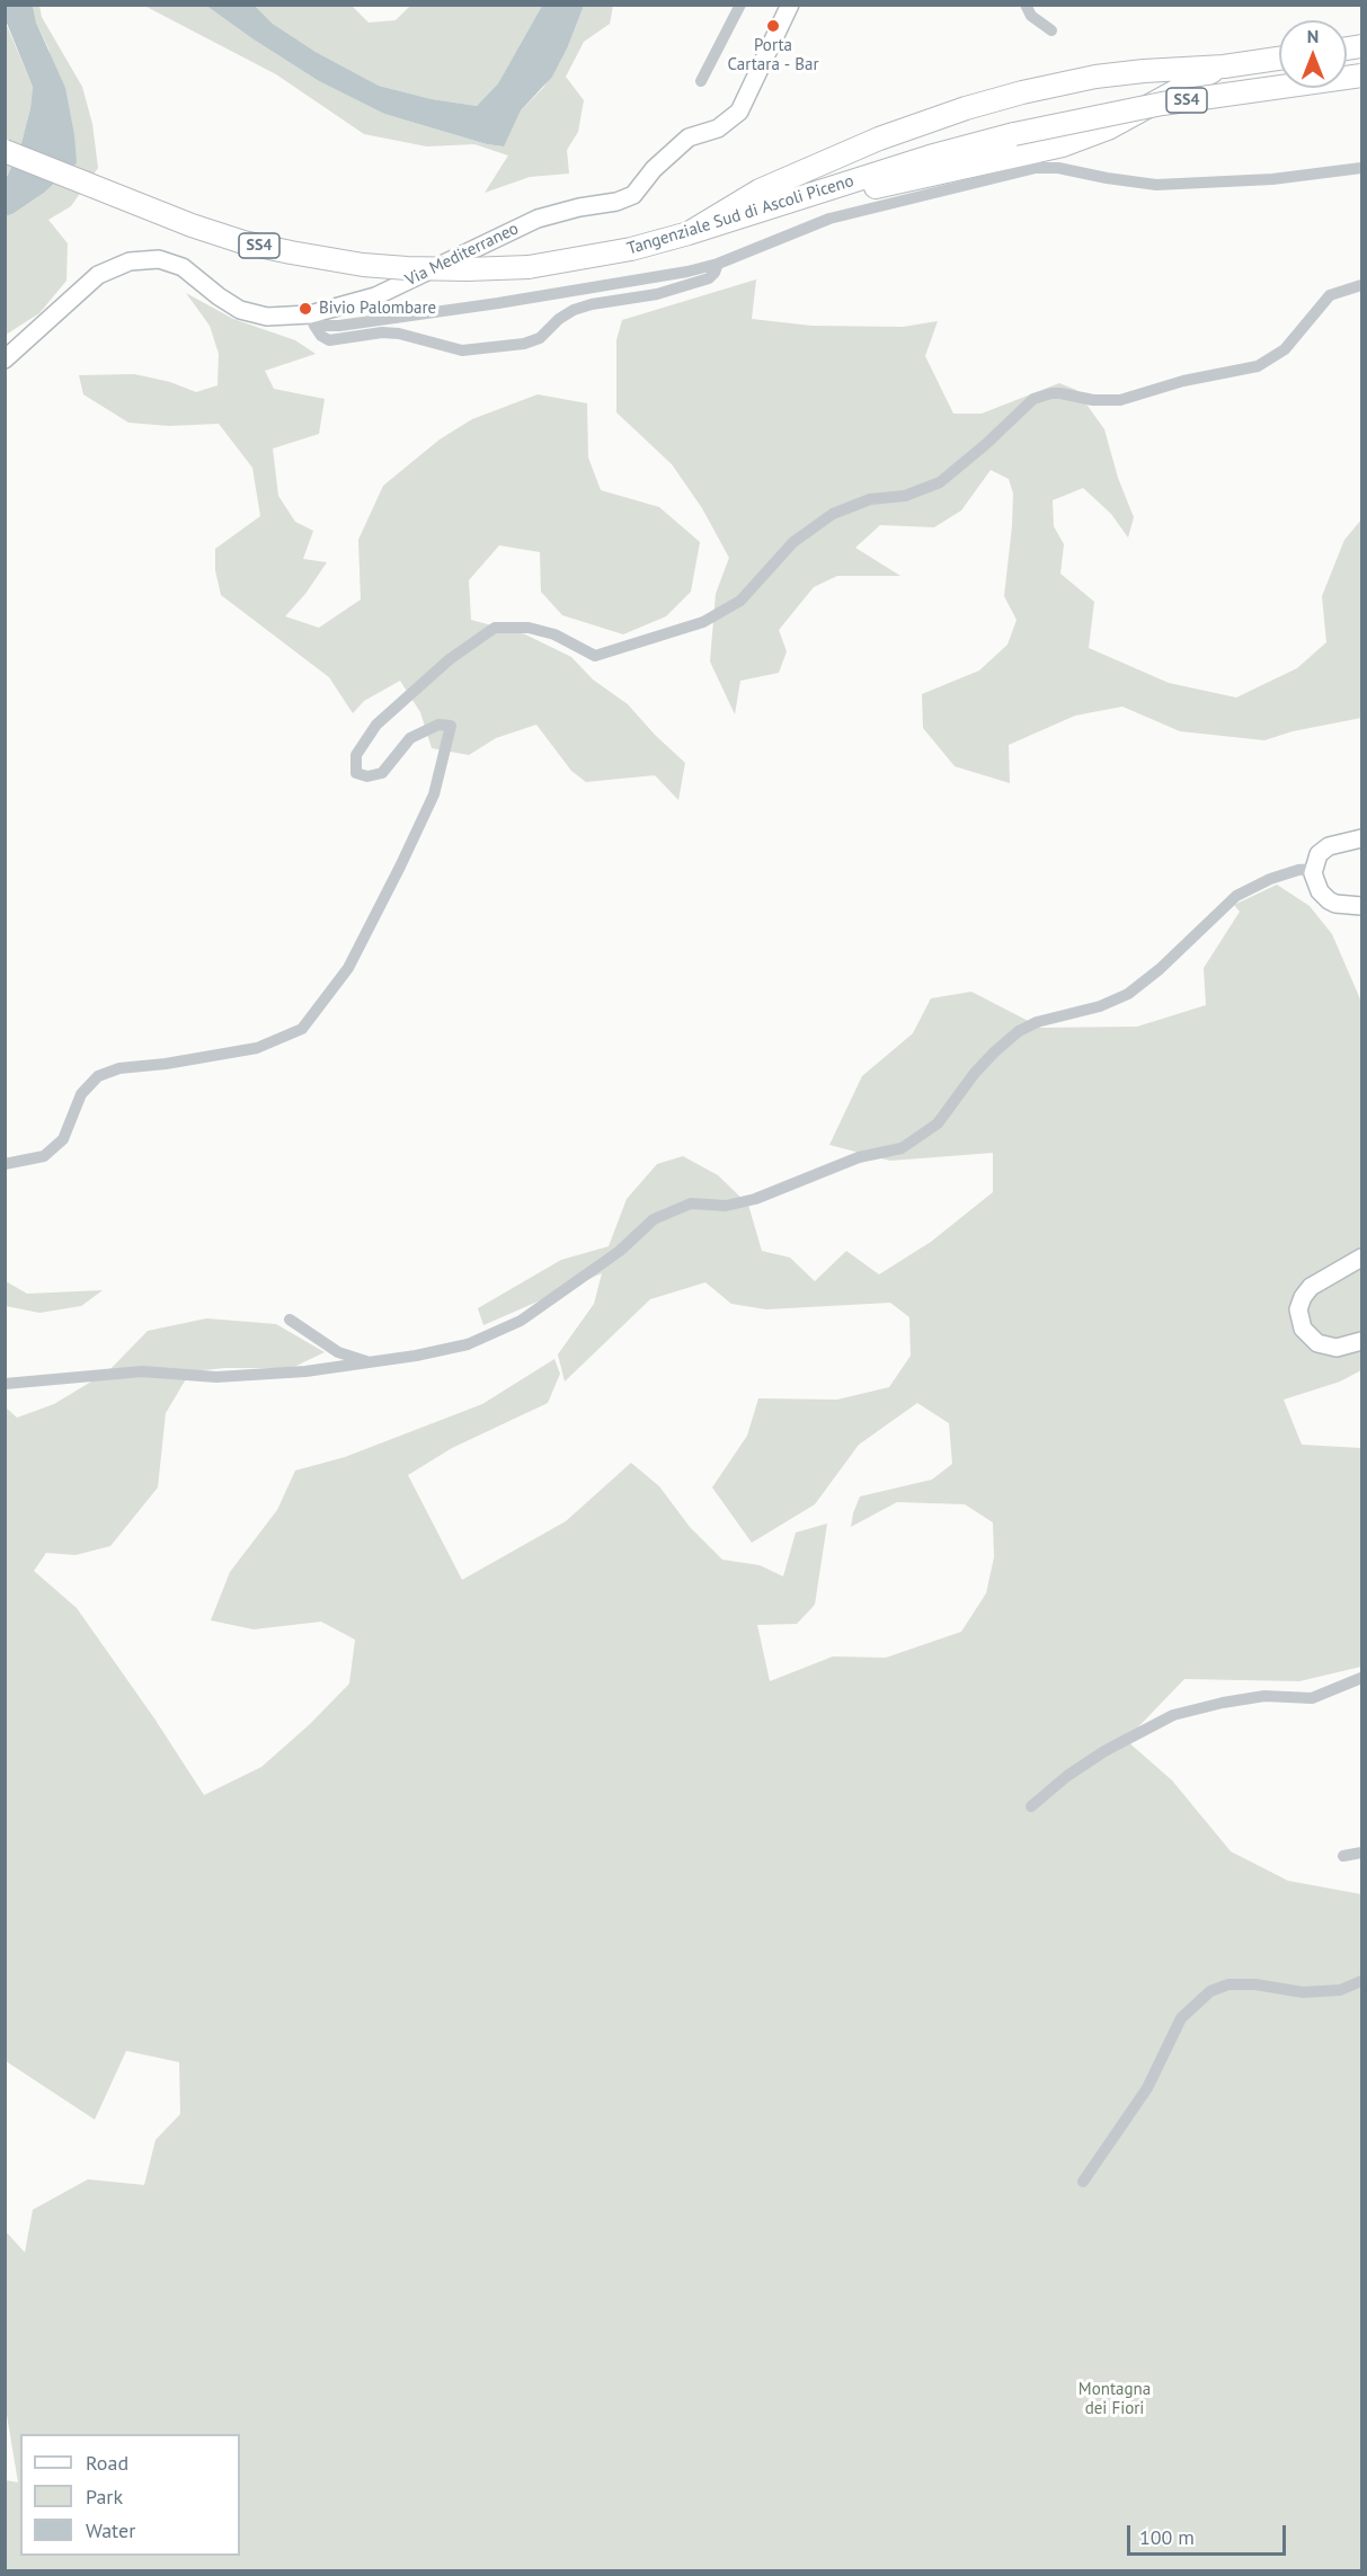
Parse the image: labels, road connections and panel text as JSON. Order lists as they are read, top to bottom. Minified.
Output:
{"streets":{"highway":["SS4","Tangenziale Sud di Ascoli Piceno"],"street":["Via Mediterraneo"]},"parks":["Montagna dei Fiori"],"places":["Porta Cartara - Bar","Bivio Palombare"],"legend":["Road","Park","Water"],"scale_bar":"100 m","north":"top"}
